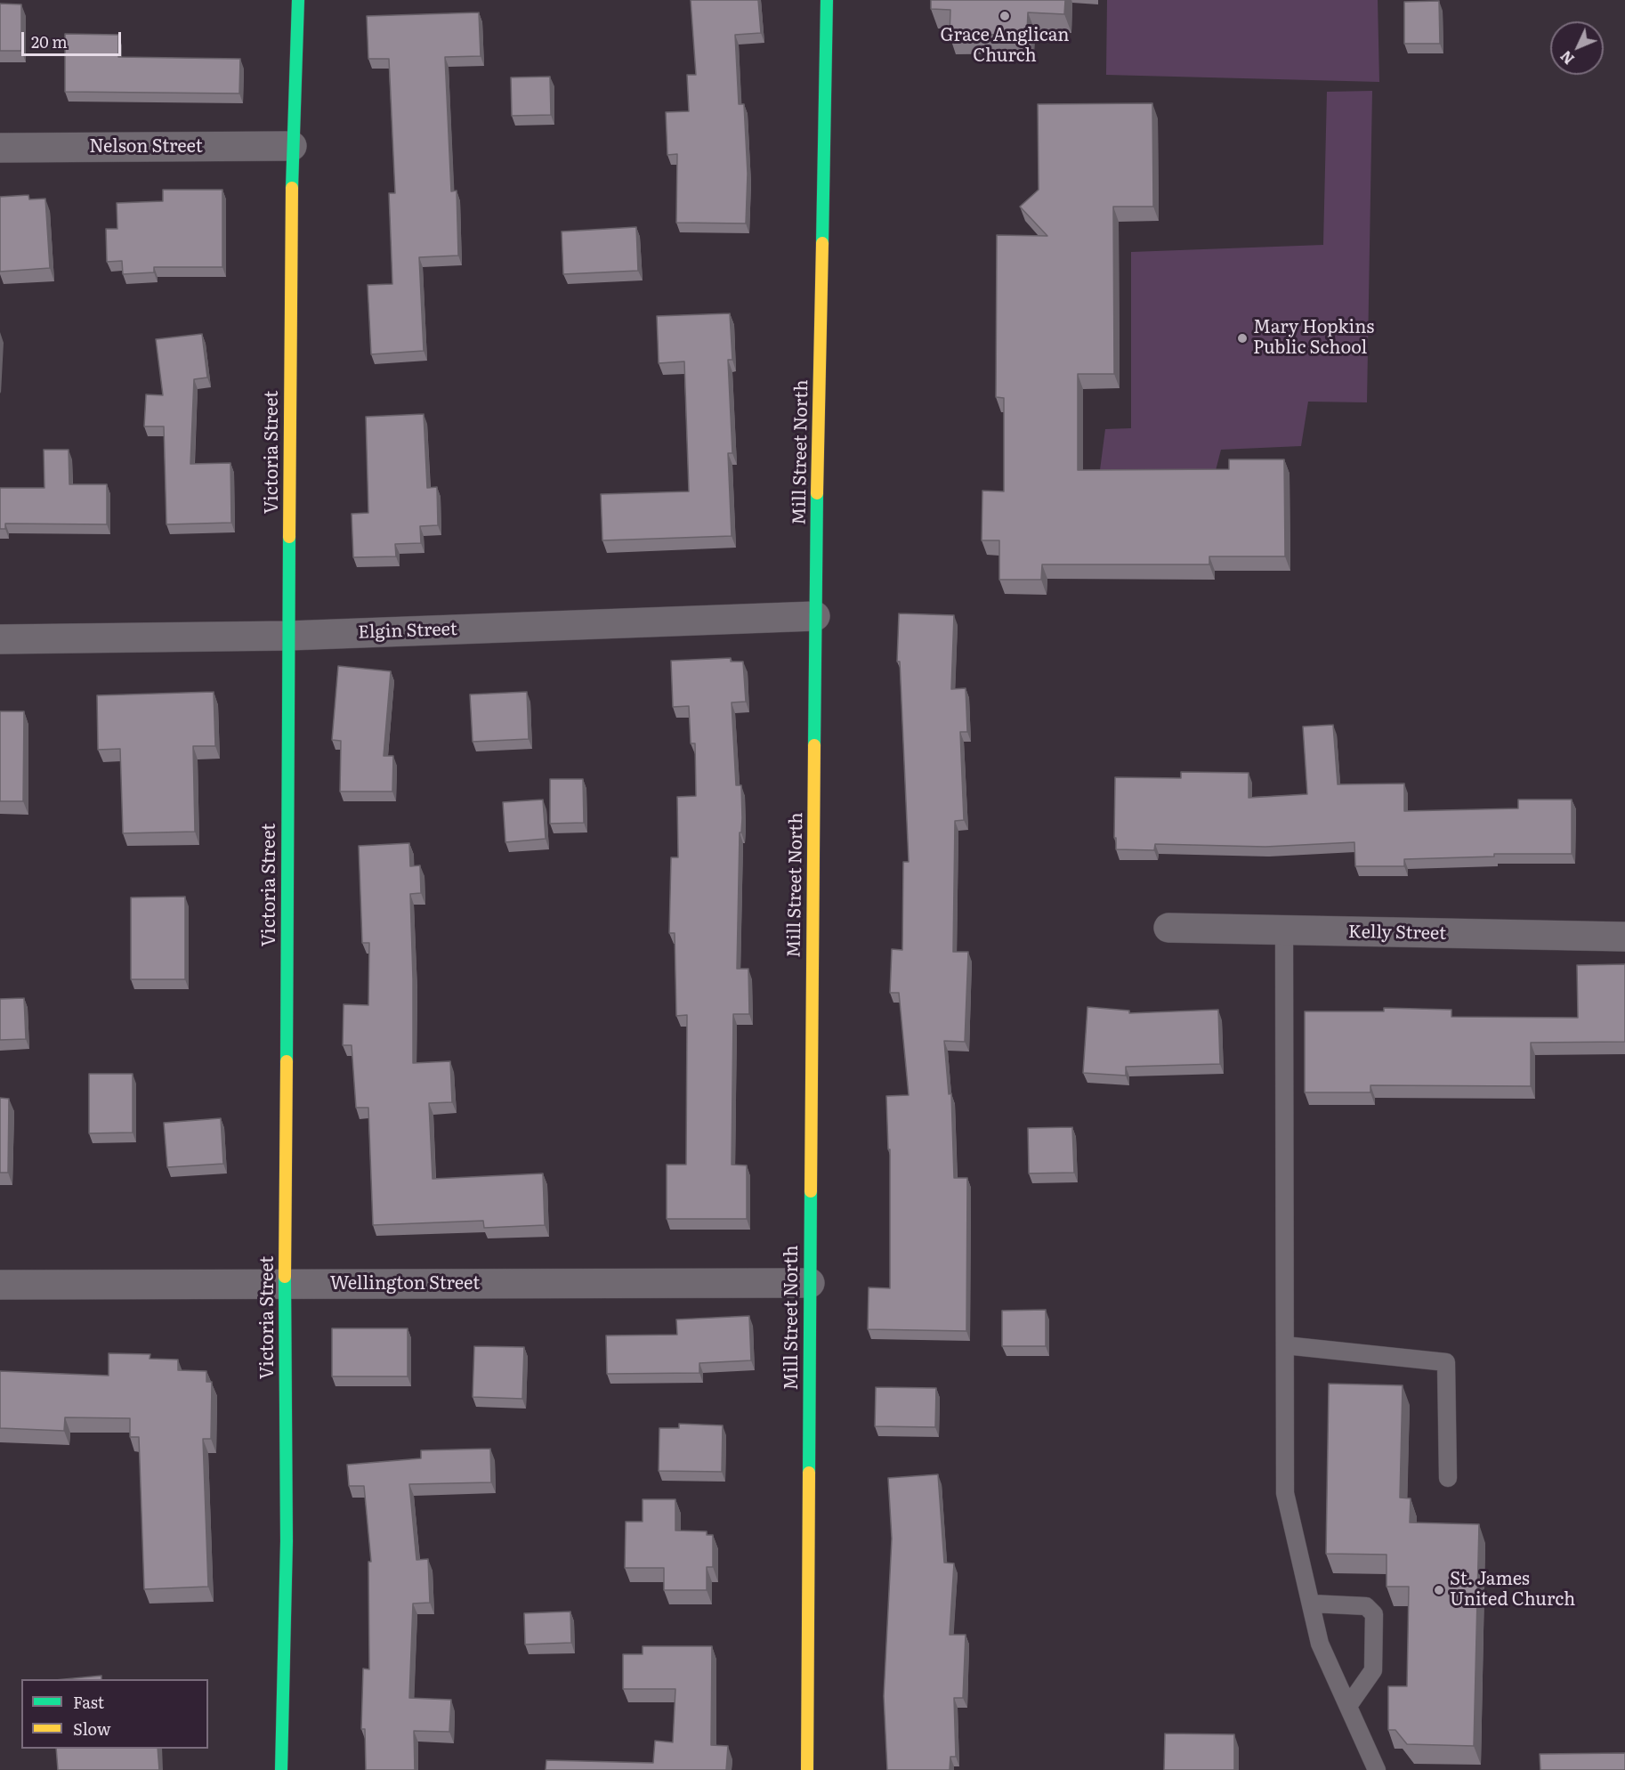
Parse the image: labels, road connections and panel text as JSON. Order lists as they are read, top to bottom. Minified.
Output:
{"streets":{"street":["Nelson Street","Victoria Street","Mill Street North","Elgin Street","Kelly Street","Wellington Street"]},"crossings":[["Nelson Street","Victoria Street"],["Victoria Street","Elgin Street"],["Victoria Street","Wellington Street"],["Mill Street North","Elgin Street"],["Mill Street North","Wellington Street"]],"places":["Grace Anglican Church","Mary Hopkins Public School","St. James United Church"],"legend":["Fast","Slow"],"scale_bar":"20 m","north":"bottom left"}
